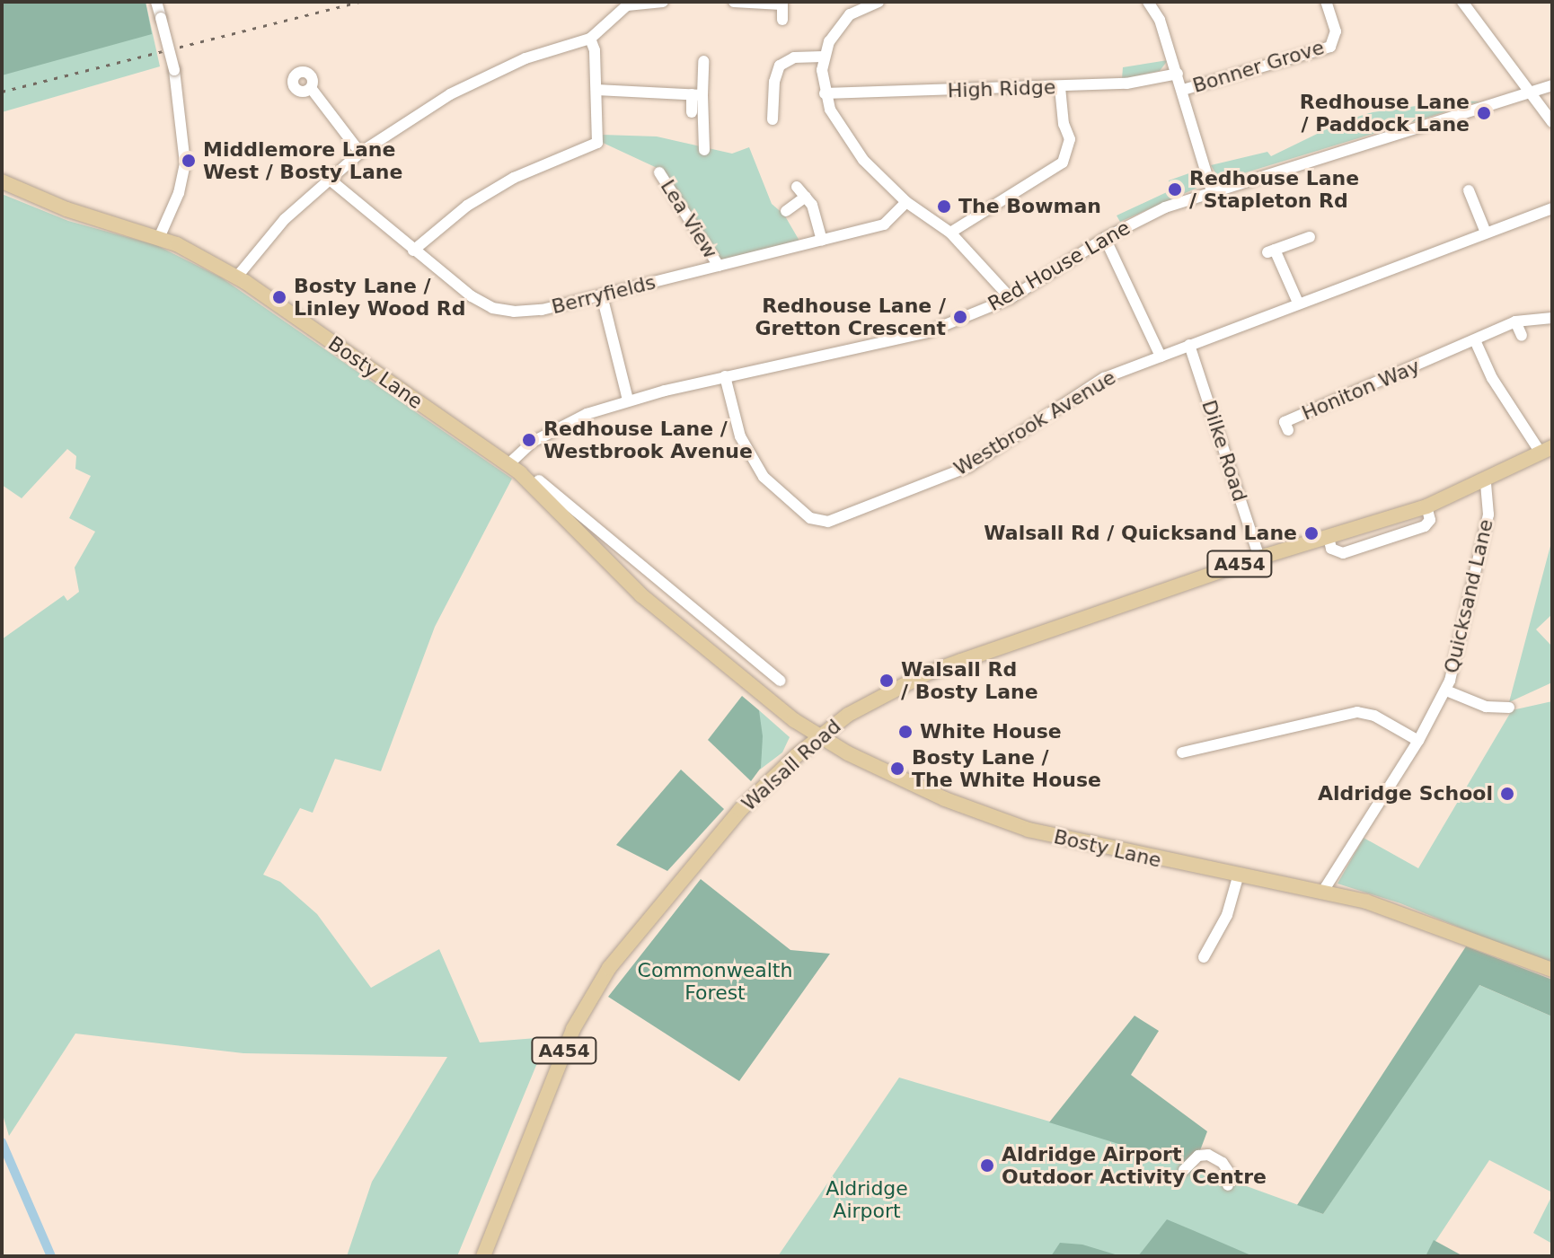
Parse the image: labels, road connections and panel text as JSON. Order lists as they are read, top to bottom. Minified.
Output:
{"streets":{"main road":["Bosty Lane","A454","Walsall Road"],"street":["Bonner Grove","High Ridge","Lea View","Red House Lane","Berryfields","Honiton Way","Westbrook Avenue","Dilke Road","Quicksand Lane"]},"crossings":[["Lea View","Berryfields"],["Red House Lane","Bosty Lane"],["Red House Lane","Westbrook Avenue"],["Bosty Lane","Quicksand Lane"],["Bosty Lane","Walsall Road"],["Westbrook Avenue","Dilke Road"],["Dilke Road","Walsall Road"],["Quicksand Lane","Walsall Road"]],"parks":["Commonwealth Forest","Aldridge Airport"],"places":["Redhouse Lane / Paddock Lane","Middlemore Lane West / Bosty Lane","Redhouse Lane / Stapleton Rd","The Bowman","Bosty Lane / Linley Wood Rd","Redhouse Lane / Gretton Crescent","Redhouse Lane / Westbrook Avenue","Walsall Rd / Quicksand Lane","Walsall Rd / Bosty Lane","White House","Bosty Lane / The White House","Aldridge School","Aldridge Airport Outdoor Activity Centre"]}
